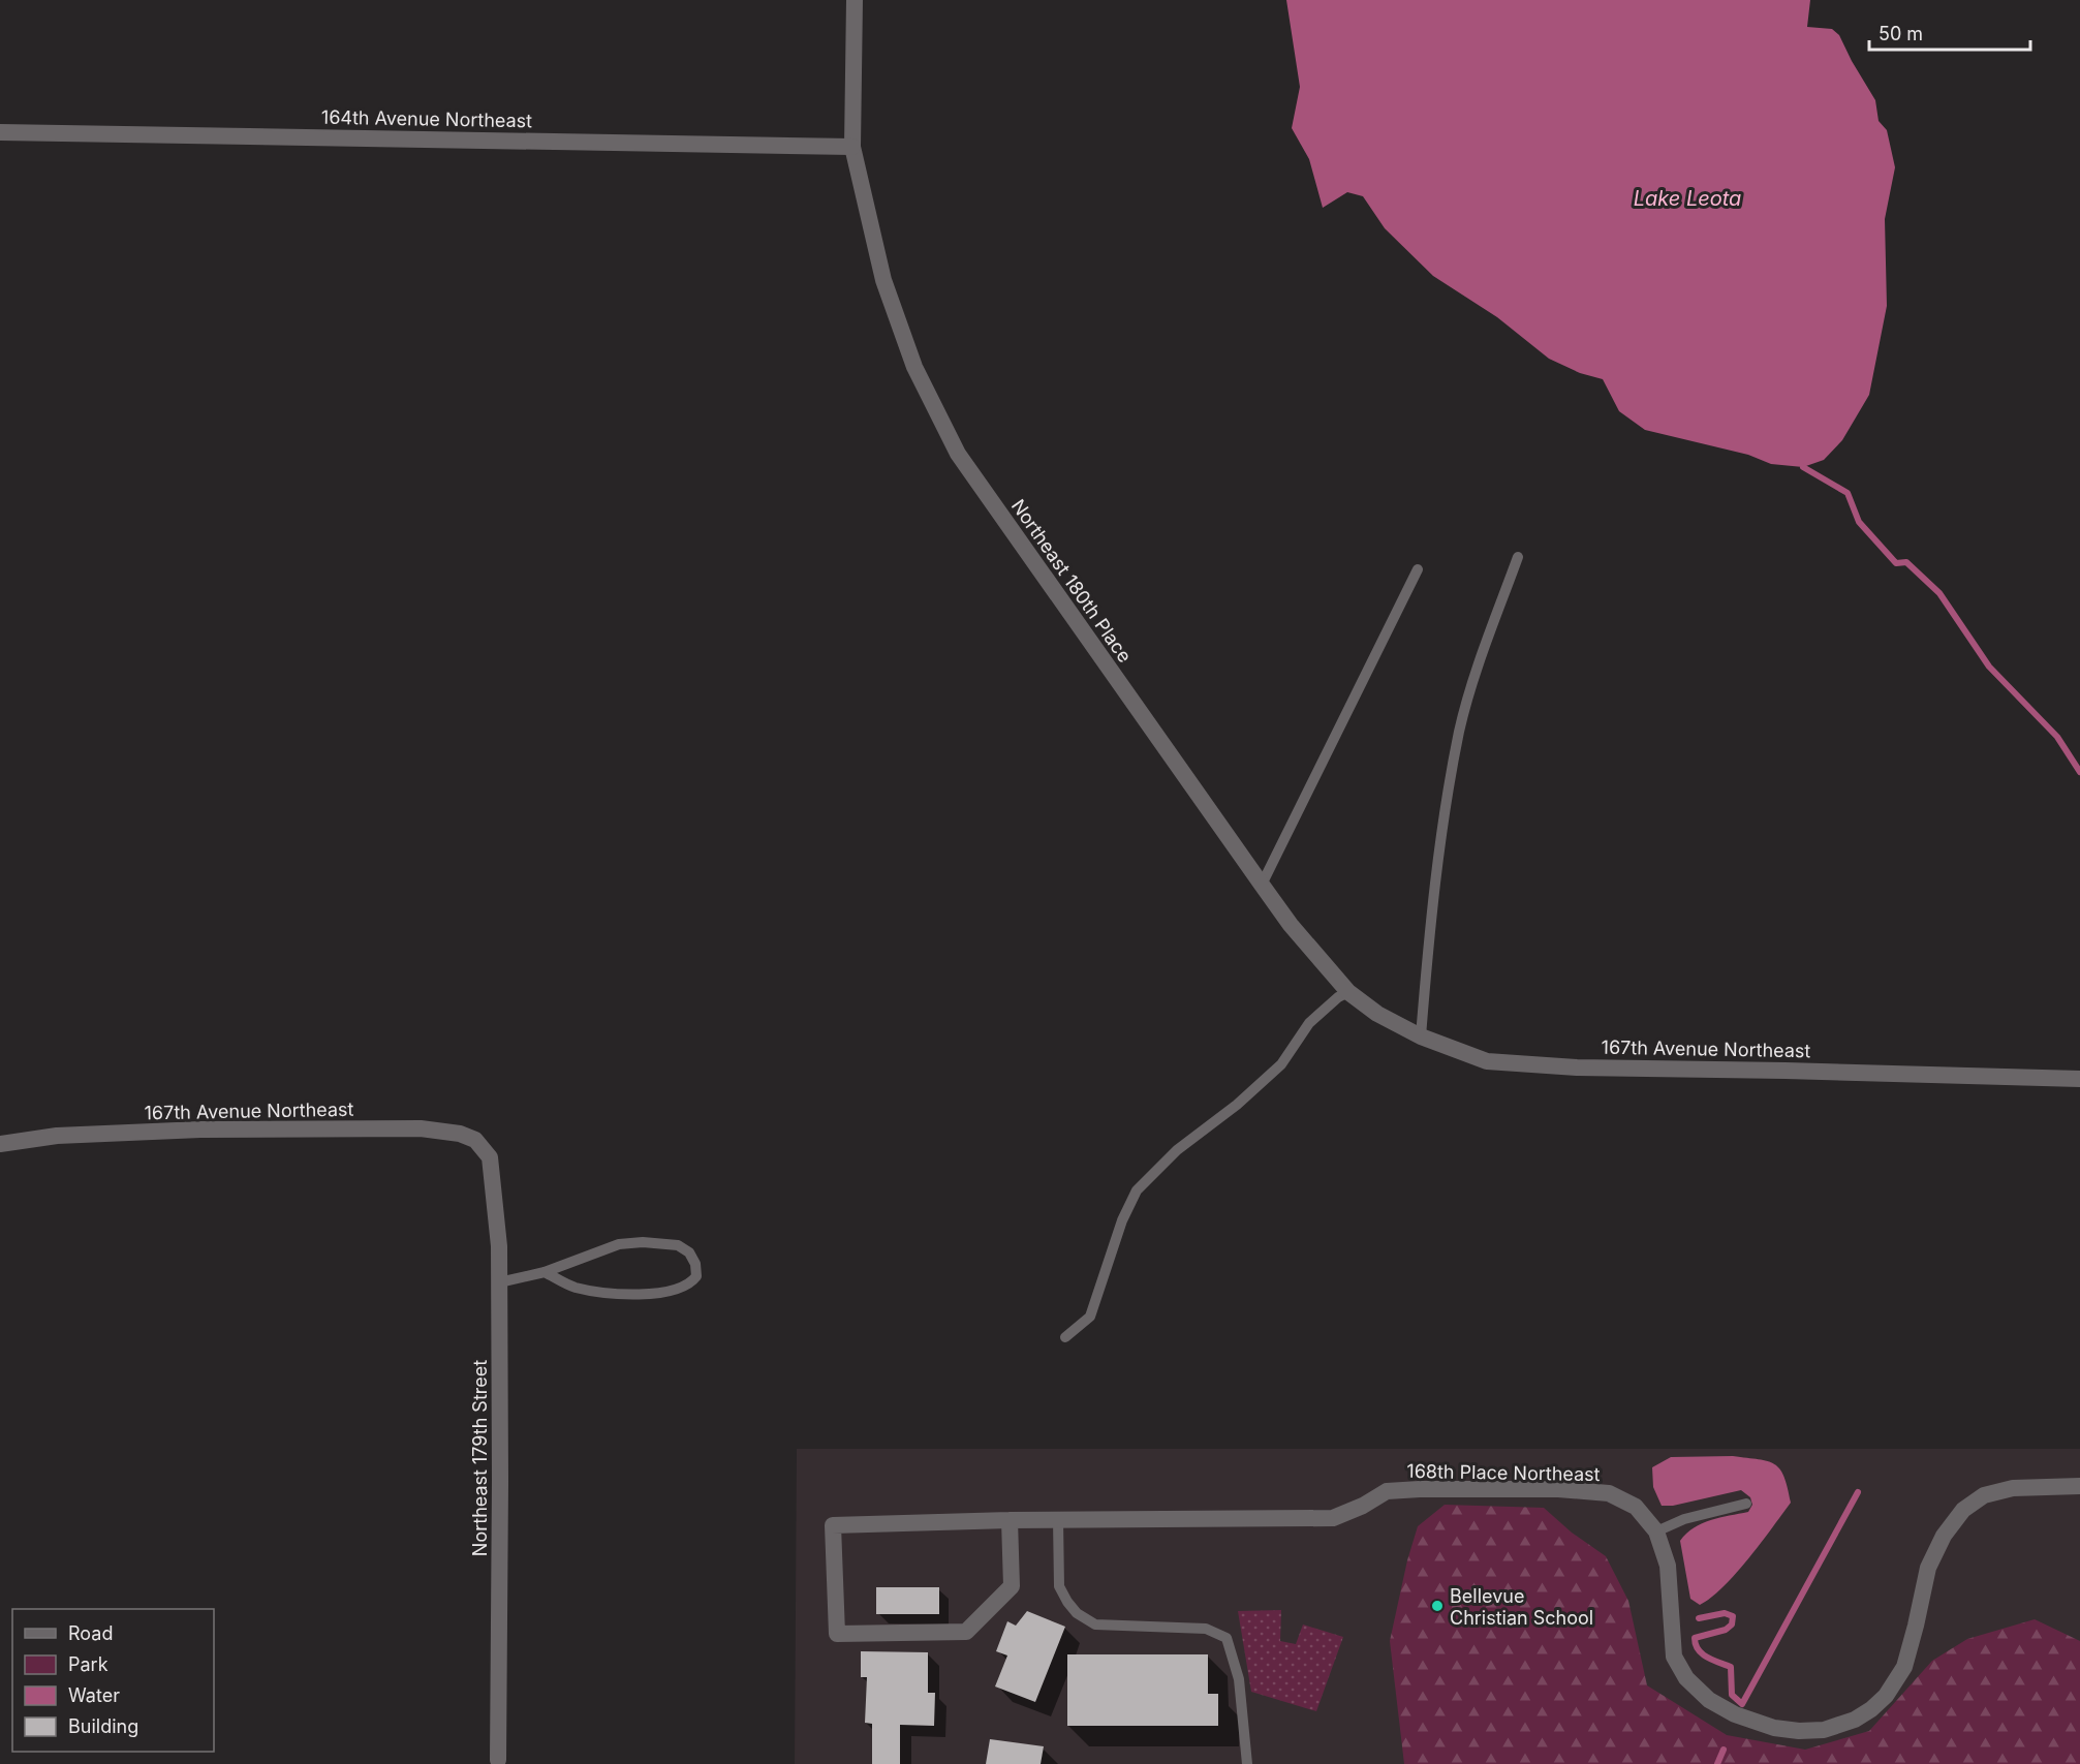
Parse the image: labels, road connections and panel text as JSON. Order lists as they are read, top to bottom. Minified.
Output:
{"streets":{"street":["164th Avenue Northeast","Northeast 180th Place","167th Avenue Northeast","Northeast 179th Street","168th Place Northeast"]},"crossings":[["164th Avenue Northeast","Northeast 180th Place"],["Northeast 180th Place","167th Avenue Northeast"],["167th Avenue Northeast","Northeast 179th Street"]],"water":["Lake Leota"],"places":["Bellevue Christian School"],"legend":["Road","Park","Water","Building"],"scale_bar":"50 m"}
